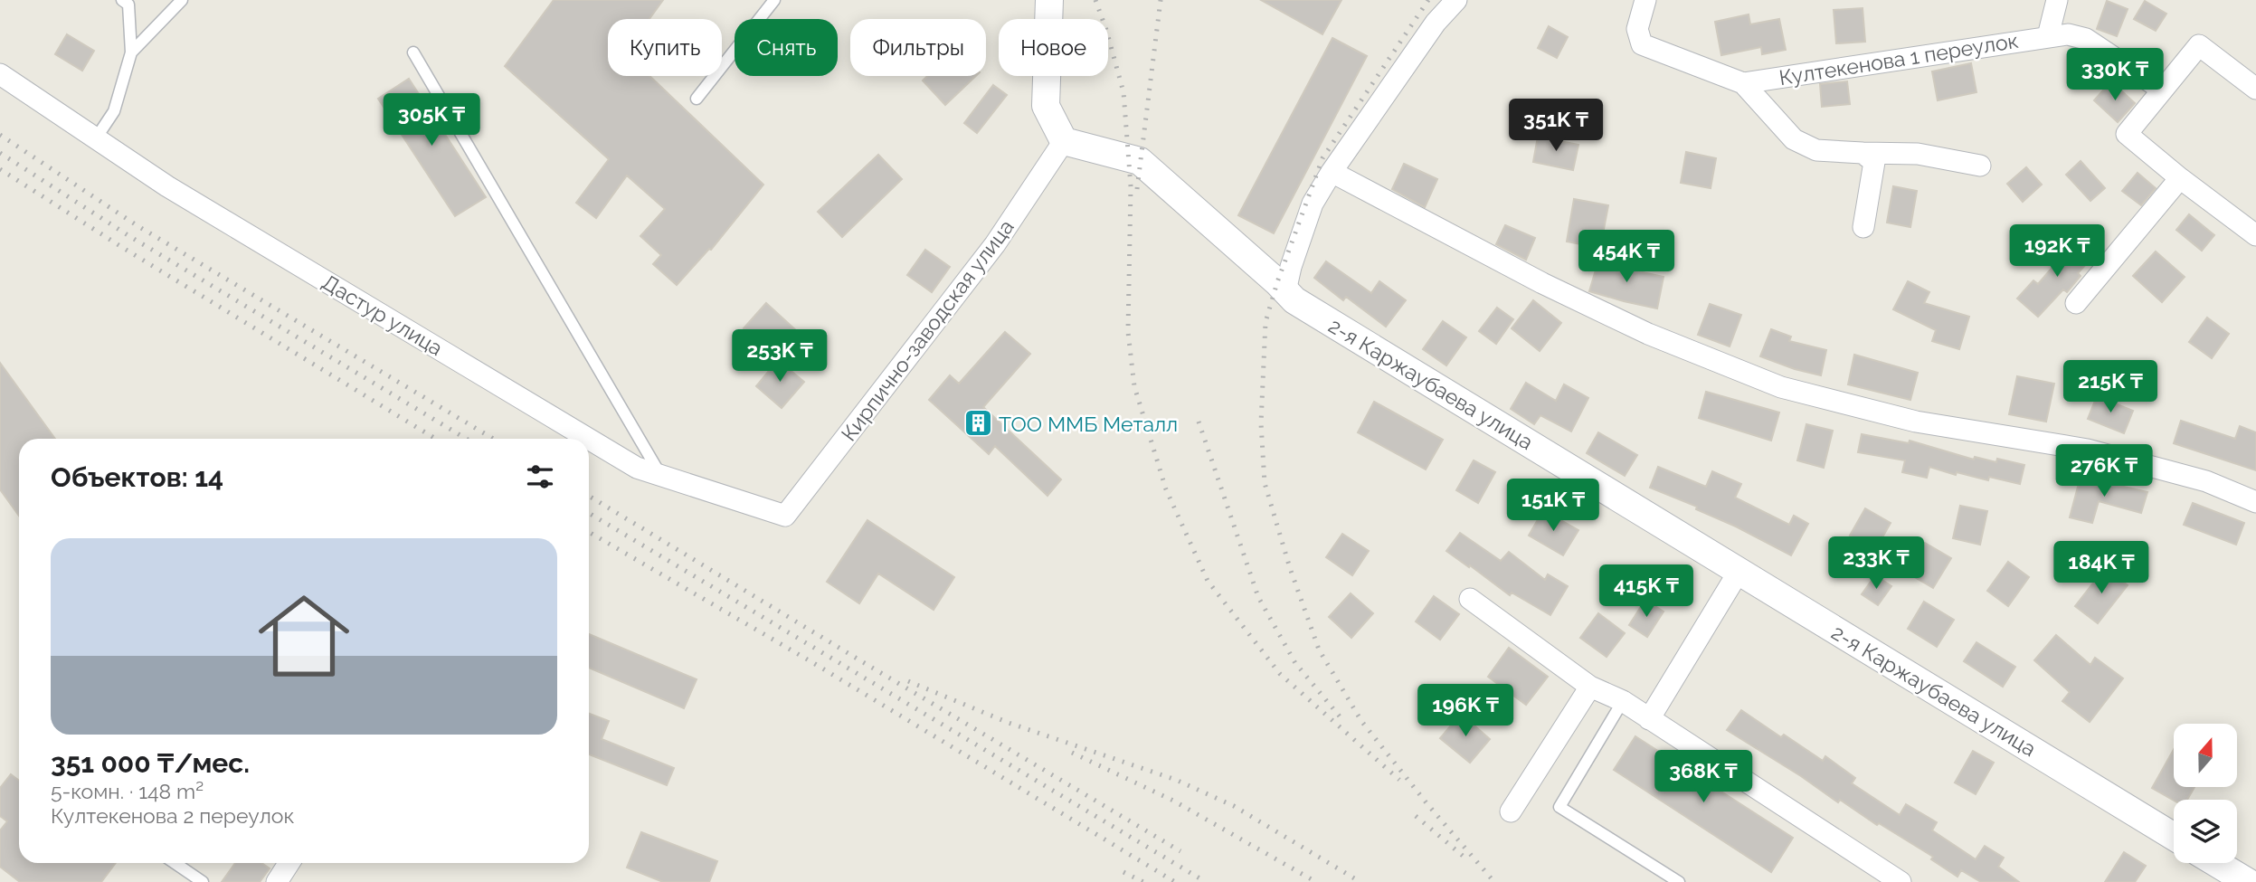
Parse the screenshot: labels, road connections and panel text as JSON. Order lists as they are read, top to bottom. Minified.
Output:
{"streets":{"street":["Култекенова 1 переулок","Дастур улица","Кирпично-заводская улица","2-я Каржаубаева улица"]},"crossings":[["Дастур улица","Кирпично-заводская улица"],["Кирпично-заводская улица","2-я Каржаубаева улица"]],"places":{"building":["ТОО ММБ Металл"]},"north":"top","page":{"chip":["Купить","Снять","Фильтры","Новое"],"price":["330K ₸","305K ₸","351K ₸","192K ₸","454K ₸","253K ₸","215K ₸","276K ₸","151K ₸","233K ₸","184K ₸","415K ₸","196K ₸","368K ₸"],"heading":"Объектов: 14","list":[{"name":"351 000 ₸/мес.","note":"5-комн. · 148 m² · Култекенова 2 переулок"}]}}
